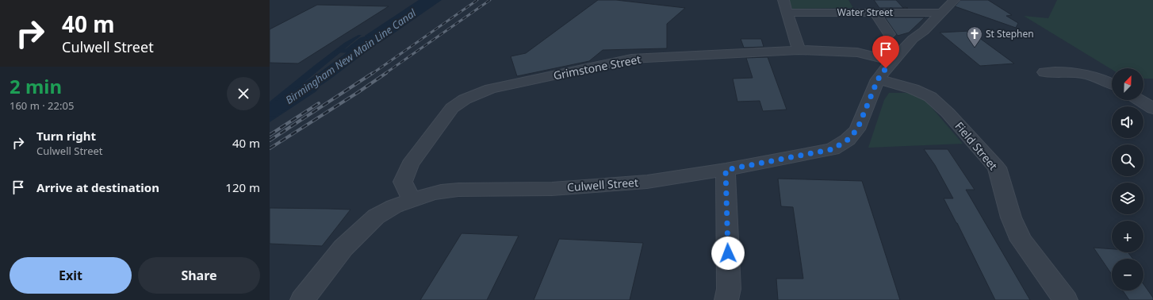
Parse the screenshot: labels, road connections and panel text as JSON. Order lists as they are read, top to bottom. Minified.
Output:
{"streets":{"street":["Water Street","Grimstone Street","Field Street","Culwell Street"]},"crossings":[["Water Street","Culwell Street"],["Grimstone Street","Culwell Street"],["Field Street","Culwell Street"]],"water":["Birmingham New Main Line Canal"],"places":{"church":["St Stephen"]},"north":"top right","page":{"turn":["40 m","Culwell Street"],"heading":["2 min","160 m · 22:05"],"map_buttons":["+","−"],"list":[{"name":"Turn right","note":"Culwell Street","value":"40 m"},{"name":"Arrive at destination","value":"120 m"}],"buttons":["Exit","Share"]}}
